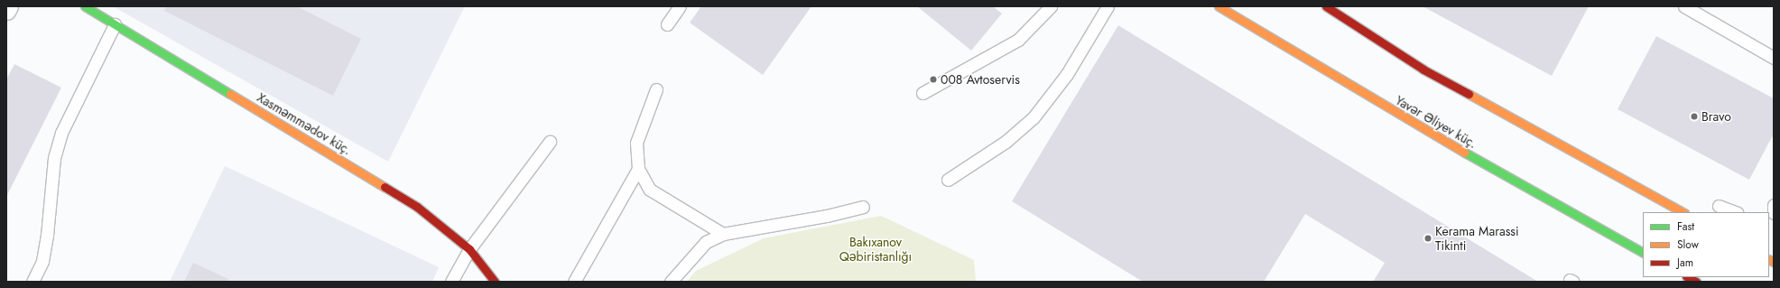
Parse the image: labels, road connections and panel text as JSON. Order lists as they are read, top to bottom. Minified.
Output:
{"streets":{"main road":["Yavər Əliyev küç.","Xasməmmədov küç."]},"parks":["Bakıxanov Qəbiristanlığı"],"places":["008 Avtoservis","Bravo","Kerama Marassi Tikinti"],"legend":["Fast","Slow","Jam"]}
